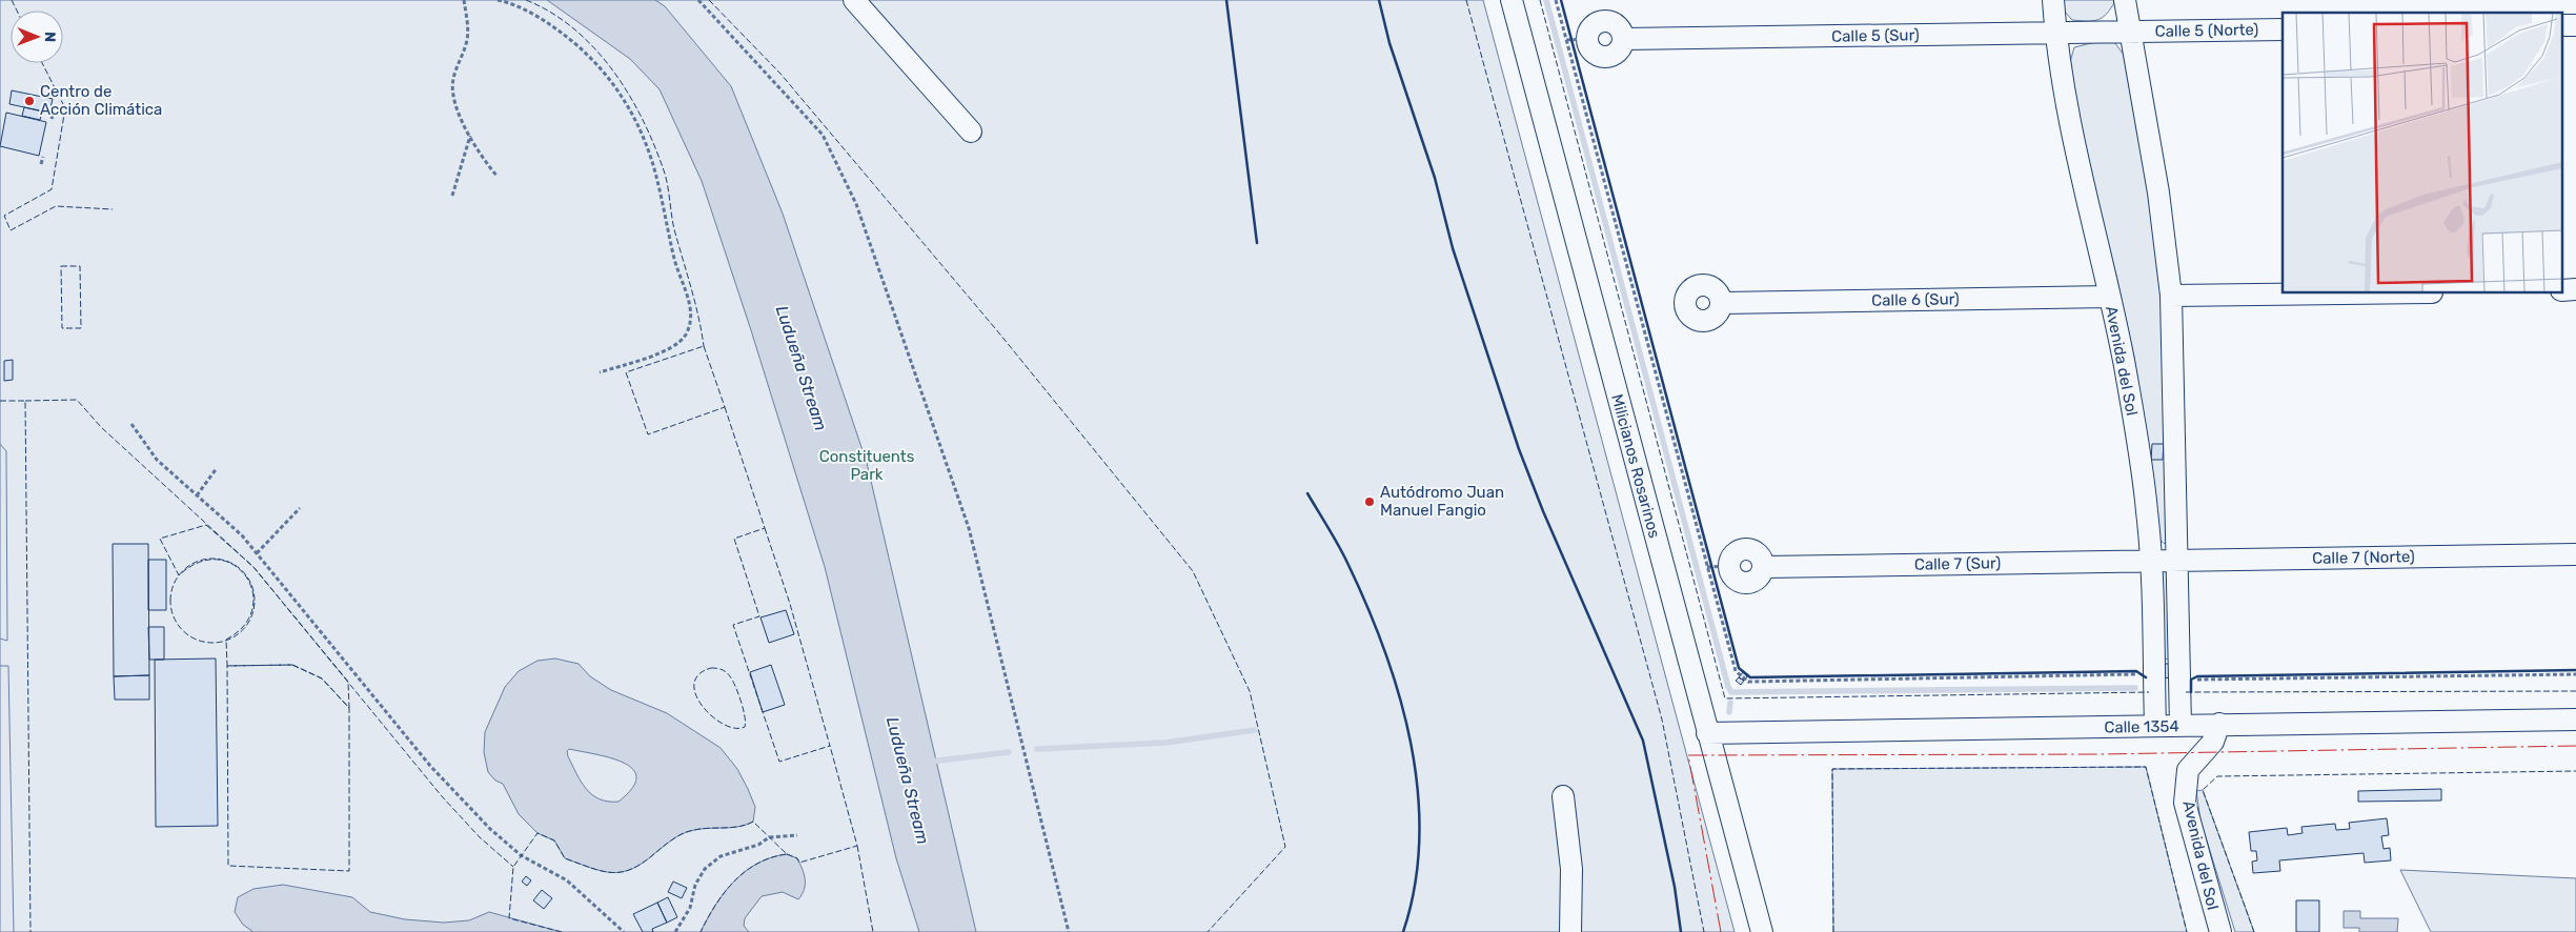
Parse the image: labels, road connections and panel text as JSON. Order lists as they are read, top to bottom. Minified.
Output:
{"streets":{"street":["Calle 5 (Norte)","Calle 5 (Sur)","Calle 6 (Sur)","Avenida del Sol","Milicianos Rosarinos","Calle 7 (Norte)","Calle 7 (Sur)","Calle 1354"]},"crossings":[["Calle 5 (Norte)","Calle 5 (Sur)"],["Calle 5 (Sur)","Avenida del Sol"],["Calle 6 (Sur)","Avenida del Sol"],["Avenida del Sol","Calle 7 (Norte)"],["Avenida del Sol","Calle 7 (Sur)"],["Avenida del Sol","Calle 1354"],["Milicianos Rosarinos","Calle 1354"],["Calle 7 (Norte)","Calle 7 (Sur)"]],"water":["Ludueña Stream"],"parks":["Constituents Park"],"places":["Centro de Acción Climática","Autódromo Juan Manuel Fangio"],"north":"right"}
